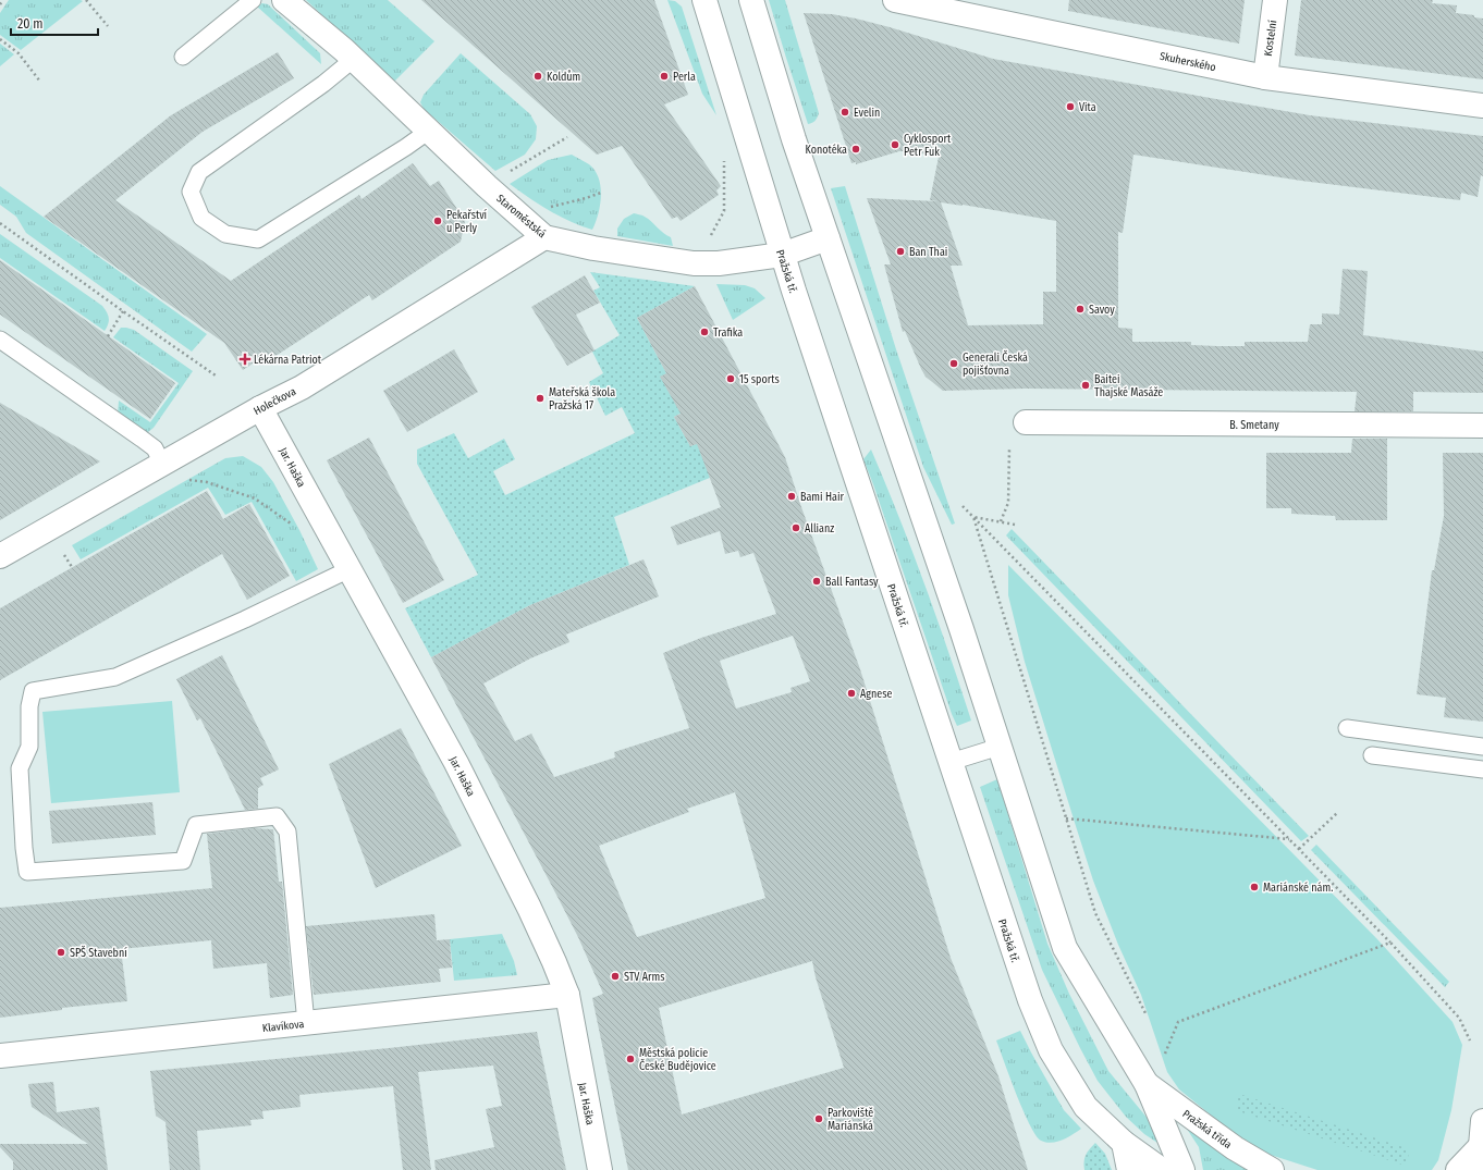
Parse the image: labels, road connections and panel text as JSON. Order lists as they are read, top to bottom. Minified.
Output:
{"streets":{"street":["Kostelní","Skuherského","Staroměstská","Pražská tř.","Holečkova","B. Smetany","Jar. Haška","Klavíkova","Pražská třída"]},"crossings":[["Kostelní","Skuherského"],["Staroměstská","Pražská tř."],["Staroměstská","Holečkova"],["Holečkova","Jar. Haška"],["Jar. Haška","Klavíkova"]],"places":{"other":["Koldům","Perla","Vita","Evelin","Cyklosport Petr Fuk","Konotéka","Pekařství u Perly","Ban Thai","Savoy","Trafika","Generali Česká pojišťovna","15 sports","Baitei Thajské Masáže","Mateřská škola Pražská 17","Bami Hair","Allianz","Ball Fantasy","Agnese","Mariánské nám.","SPŠ Stavební","STV Arms","Městská policie České Budějovice","Parkoviště Mariánská"],"health":["Lékárna Patriot"]},"scale_bar":"20 m"}
